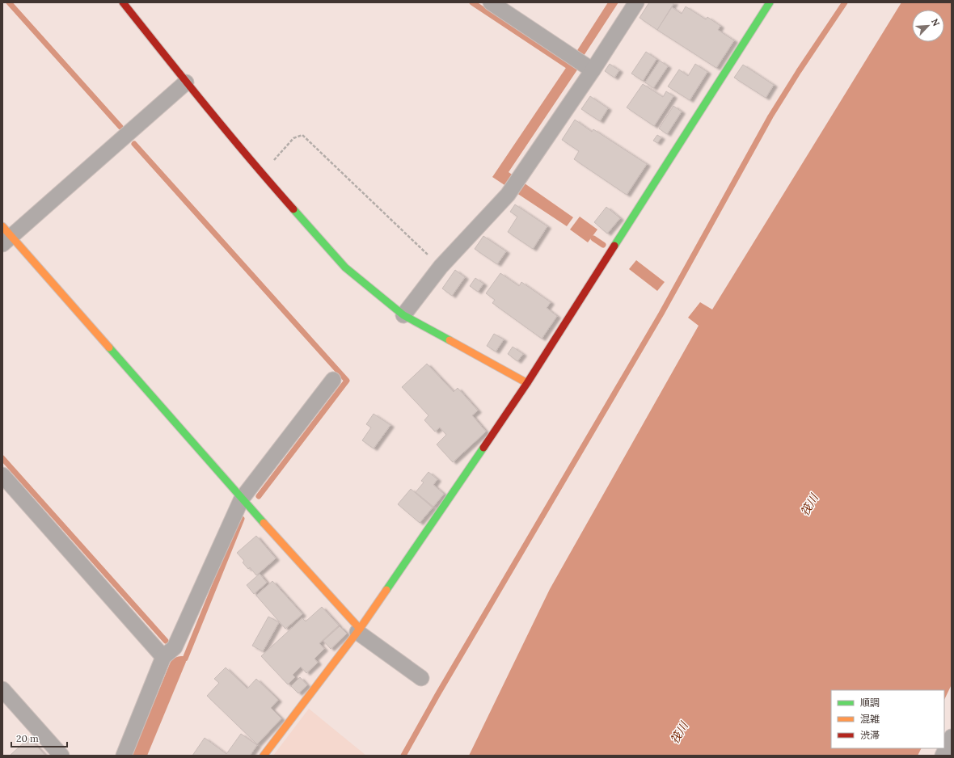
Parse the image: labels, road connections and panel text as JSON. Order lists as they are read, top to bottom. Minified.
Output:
{"water":["筏川"],"legend":["順調","混雑","渋滞"],"scale_bar":"20 m","north":"top right"}
